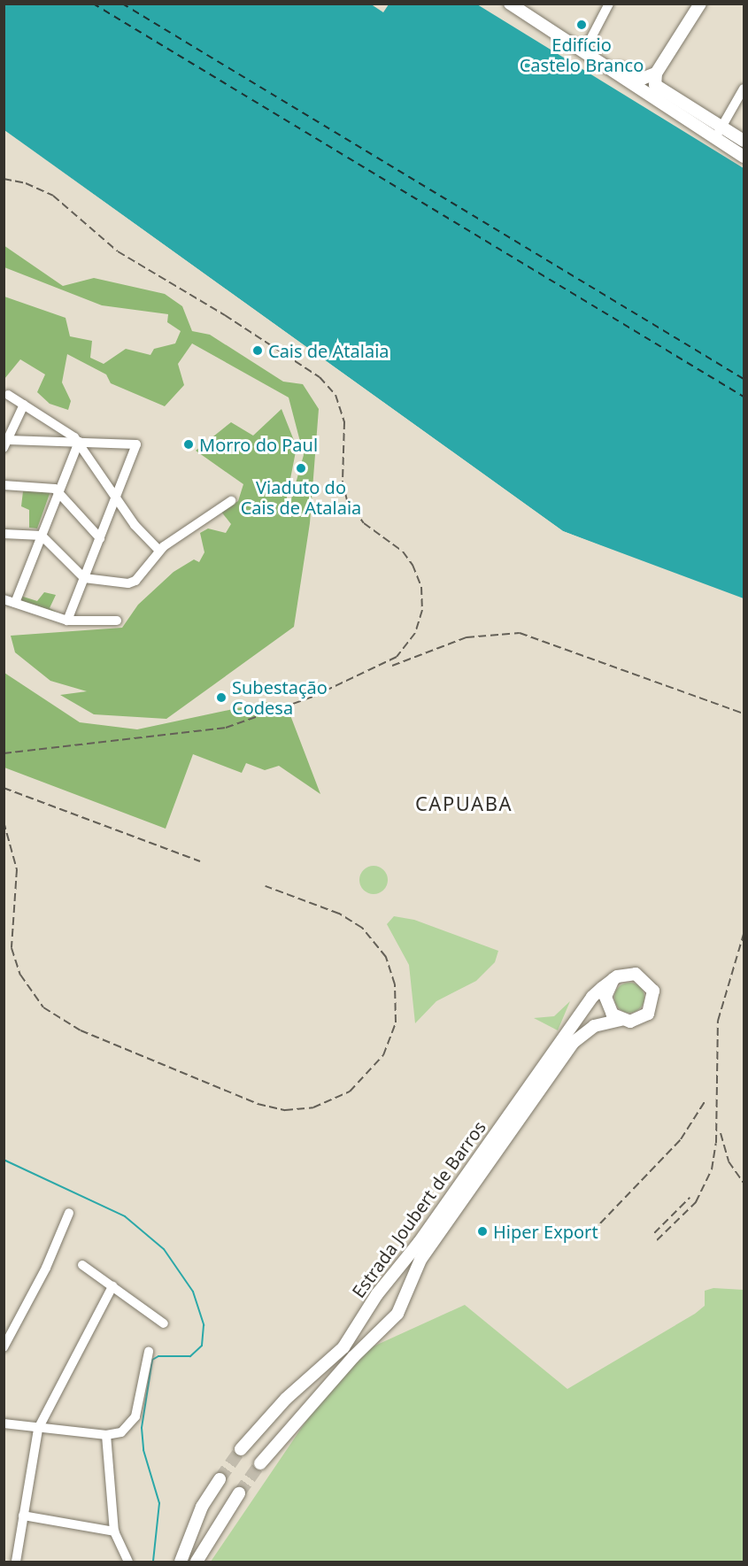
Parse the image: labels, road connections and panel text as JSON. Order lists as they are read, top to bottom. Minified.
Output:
{"streets":{"main road":["Estrada Joubert de Barros"]},"districts":["CAPUABA"],"places":["Edifício Castelo Branco","Cais de Atalaia","Morro do Paul","Viaduto do Cais de Atalaia","Subestação Codesa","Hiper Export"]}
